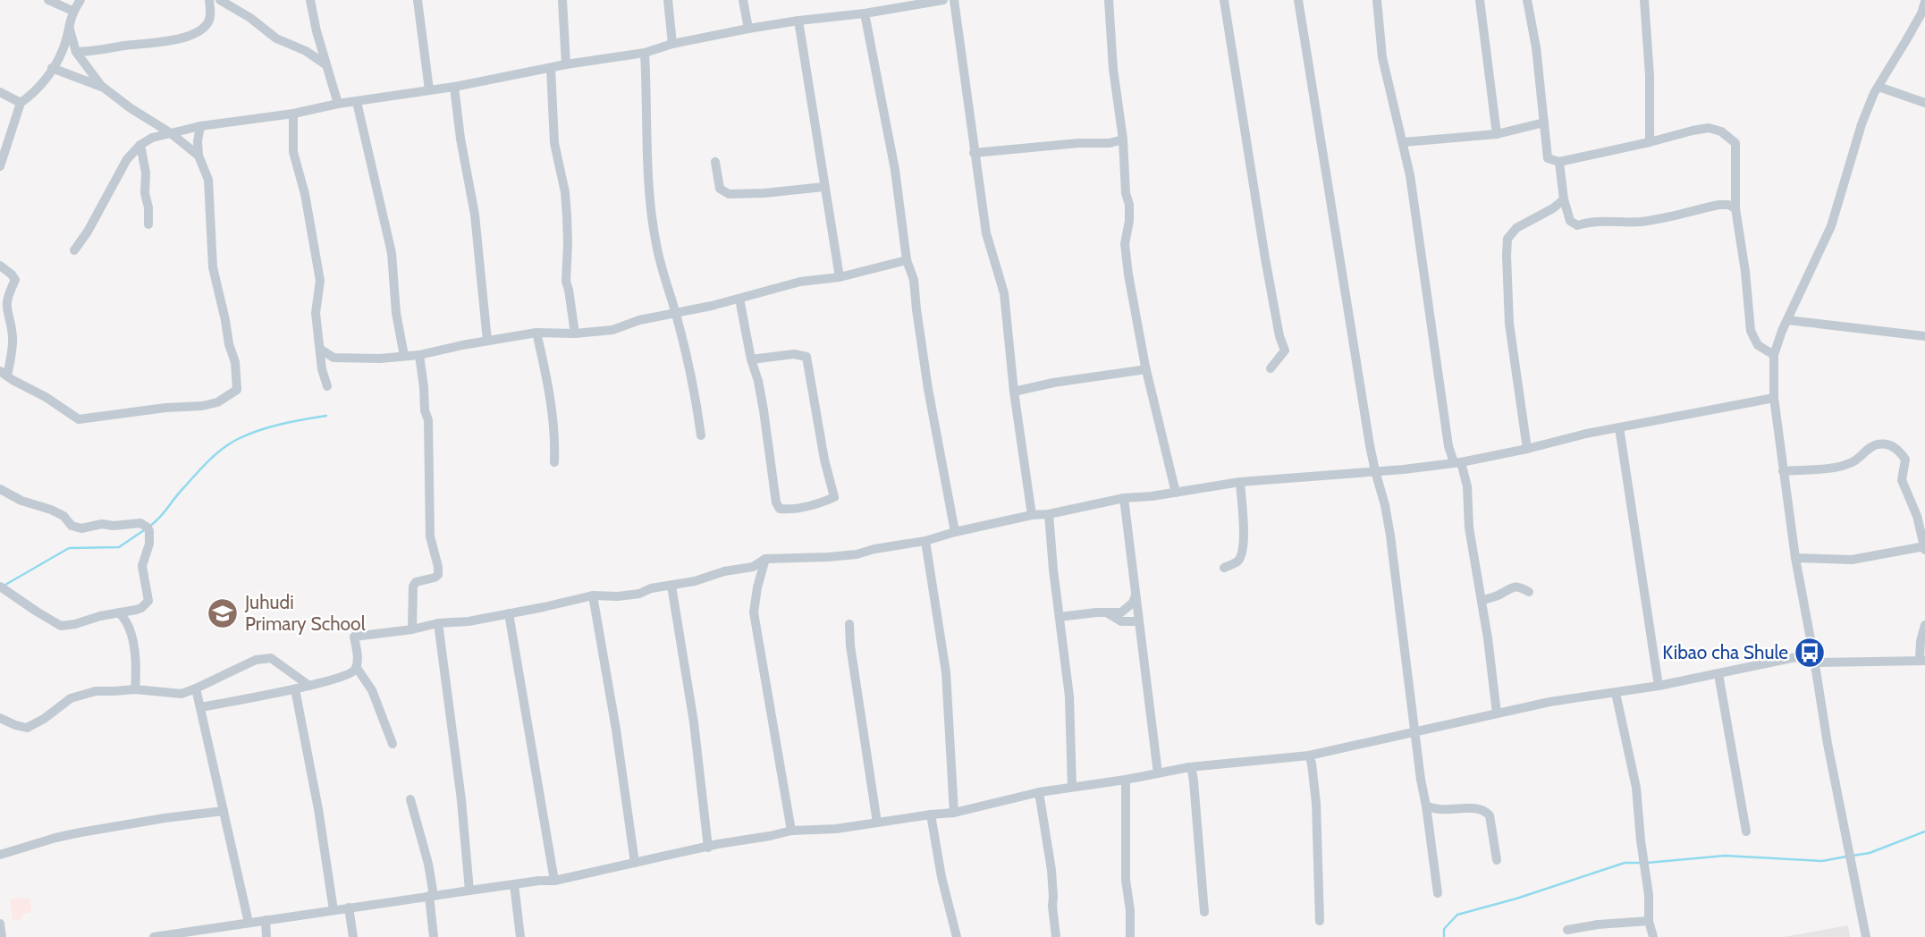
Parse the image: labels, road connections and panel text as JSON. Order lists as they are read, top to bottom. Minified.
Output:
{"places":{"school or university":["Juhudi Primary School"],"bus stop":["Kibao cha Shule"]}}
